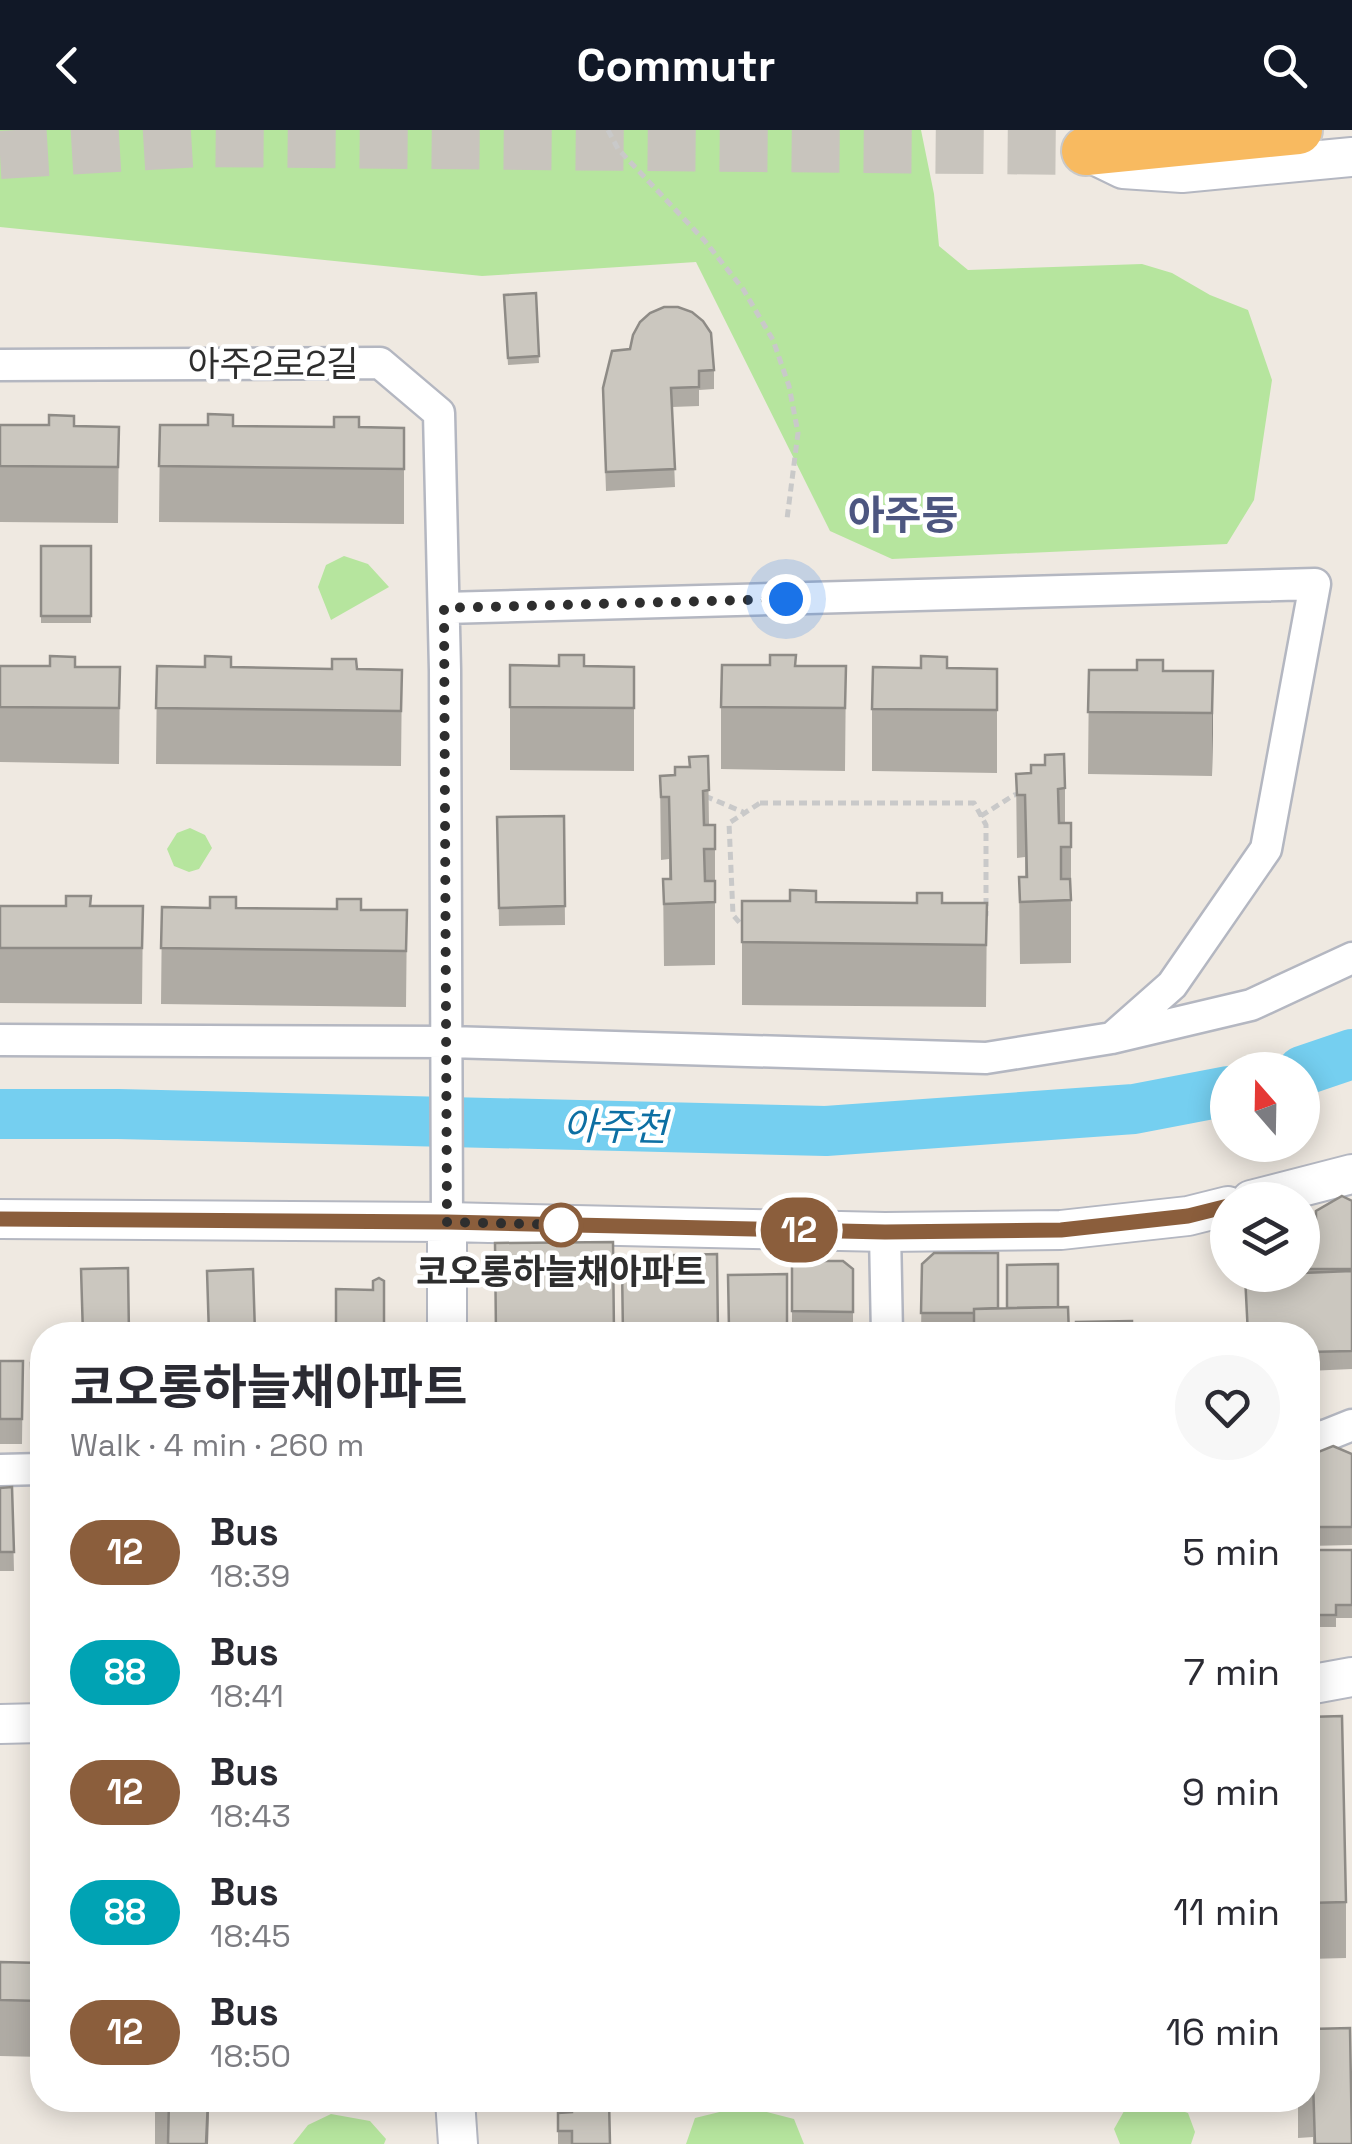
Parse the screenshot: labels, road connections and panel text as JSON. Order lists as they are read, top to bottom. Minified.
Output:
{"streets":{"street":["아주2로2길"]},"districts":["아주동"],"water":["아주천"],"places":["코오롱하늘채아파트"],"lines":["bus line 12"],"north":"top","page":{"header":"Commutr","on_map":"12","heading":["코오롱하늘채아파트","Walk · 4 min · 260 m"],"list":[{"mark":"12","name":"Bus","note":"18:39","value":"5 min"},{"mark":"88","name":"Bus","note":"18:41","value":"7 min"},{"mark":"12","name":"Bus","note":"18:43","value":"9 min"},{"mark":"88","name":"Bus","note":"18:45","value":"11 min"},{"mark":"12","name":"Bus","note":"18:50","value":"16 min"}]}}
